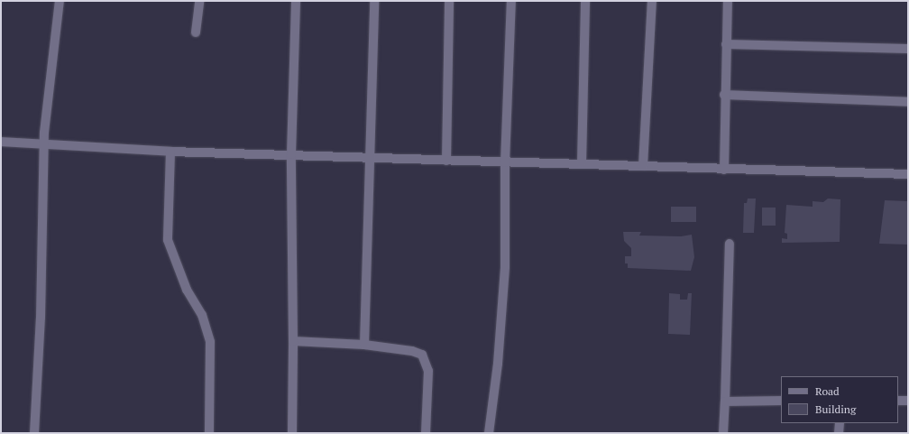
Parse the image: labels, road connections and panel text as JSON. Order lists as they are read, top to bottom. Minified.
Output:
{"legend":["Road","Building"]}
